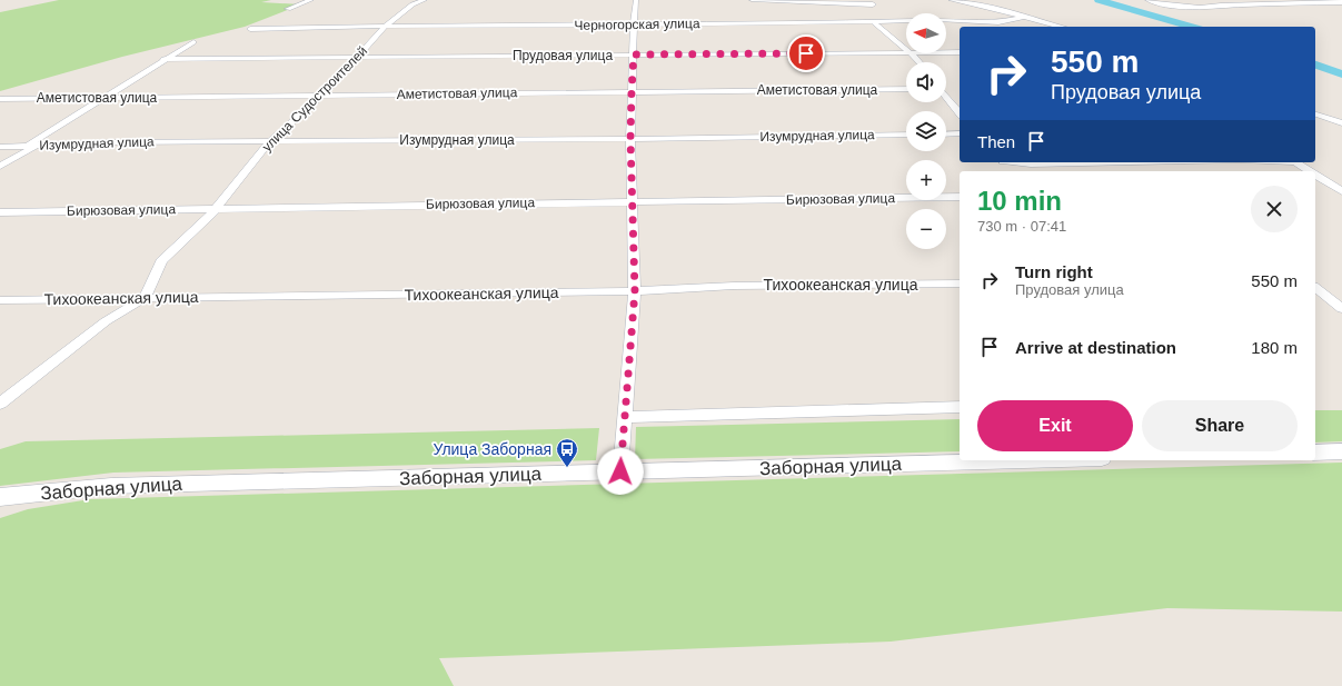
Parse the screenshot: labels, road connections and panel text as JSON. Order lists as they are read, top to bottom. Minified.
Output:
{"streets":{"street":["Черногорская улица","Прудовая улица","Аметистовая улица","улица Судостроителей","Изумрудная улица","Бирюзовая улица","Тихоокеанская улица","Заборная улица"]},"crossings":[["Черногорская улица","улица Судостроителей"],["Прудовая улица","улица Судостроителей"],["Аметистовая улица","улица Судостроителей"],["улица Судостроителей","Изумрудная улица"],["улица Судостроителей","Бирюзовая улица"],["улица Судостроителей","Тихоокеанская улица"]],"places":{"bus stop":["Улица Заборная"]},"north":"left","page":{"map_buttons":["+","−"],"turn":["550 m","Прудовая улица"],"then":"Then","heading":["10 min","730 m · 07:41"],"list":[{"name":"Turn right","note":"Прудовая улица","value":"550 m"},{"name":"Arrive at destination","value":"180 m"}],"buttons":["Exit","Share"]}}
